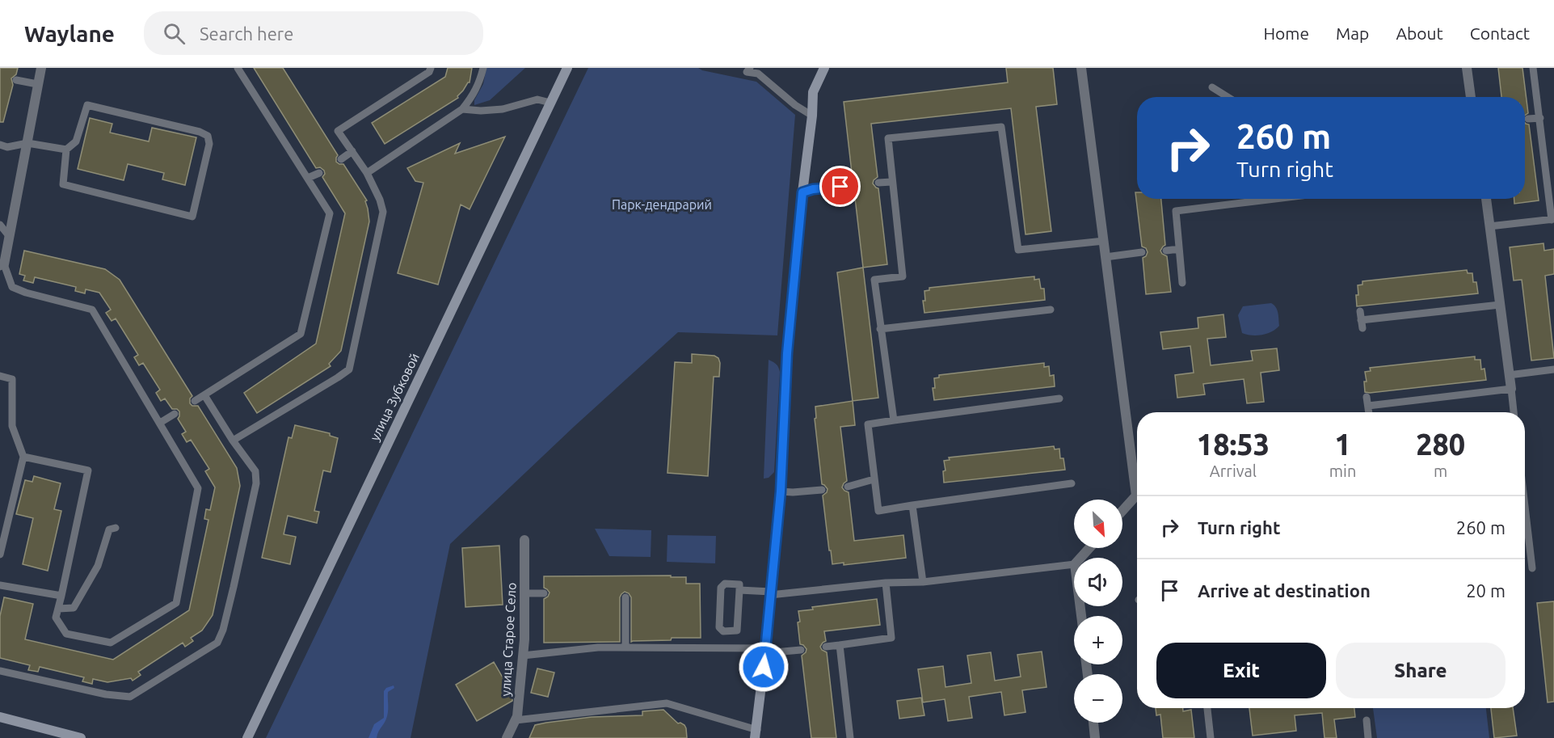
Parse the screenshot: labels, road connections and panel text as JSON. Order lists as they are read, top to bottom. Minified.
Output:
{"streets":{"street":["улица Зубковой","улица Старое Село"]},"parks":["Парк-дендрарий"],"north":"bottom right","page":{"header":"Waylane","search":"Search here","nav":["Home","Map","About","Contact"],"turn":["260 m","Turn right"],"eta":["18:53","Arrival","1","min","280","m"],"list":[{"name":"Turn right","value":"260 m"},{"name":"Arrive at destination","value":"20 m"}],"map_buttons":["+","−"],"buttons":["Exit","Share"]}}
